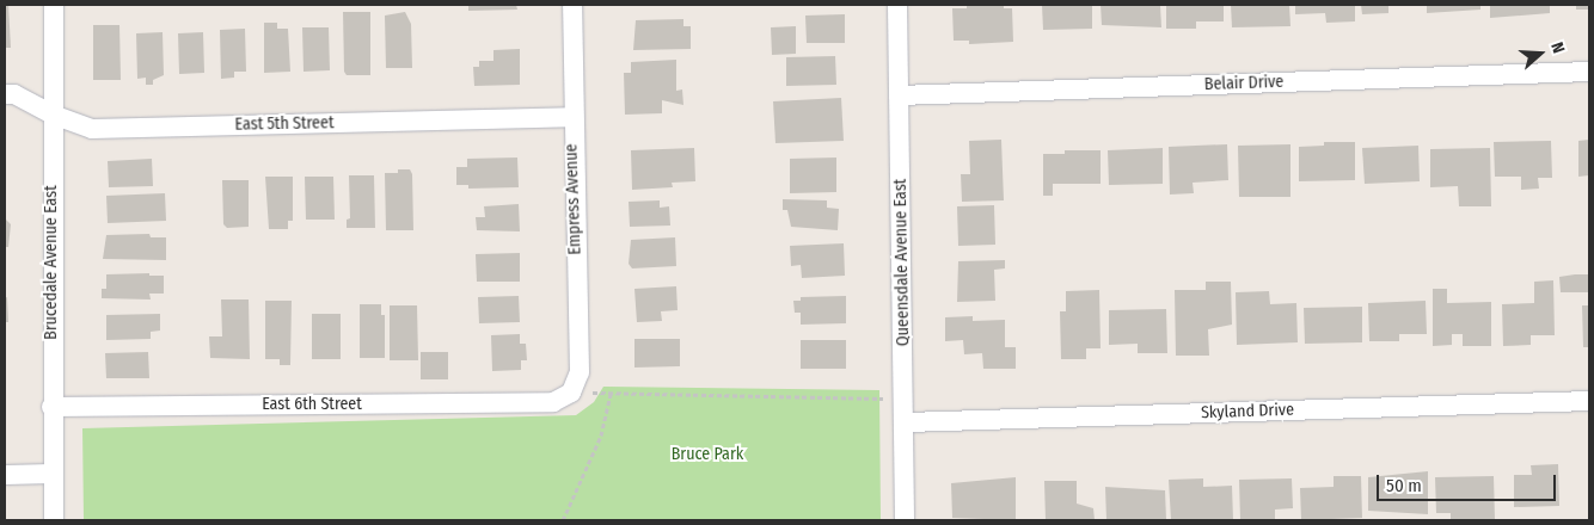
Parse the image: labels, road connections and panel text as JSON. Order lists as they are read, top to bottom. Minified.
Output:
{"streets":{"street":["Belair Drive","East 5th Street","Empress Avenue","Brucedale Avenue East","Queensdale Avenue East","East 6th Street","Skyland Drive"]},"crossings":[["Belair Drive","Queensdale Avenue East"],["East 5th Street","Empress Avenue"],["East 5th Street","Brucedale Avenue East"],["Empress Avenue","East 6th Street"],["Brucedale Avenue East","East 6th Street"],["Queensdale Avenue East","Skyland Drive"]],"parks":["Bruce Park"],"scale_bar":"50 m","north":"right"}
